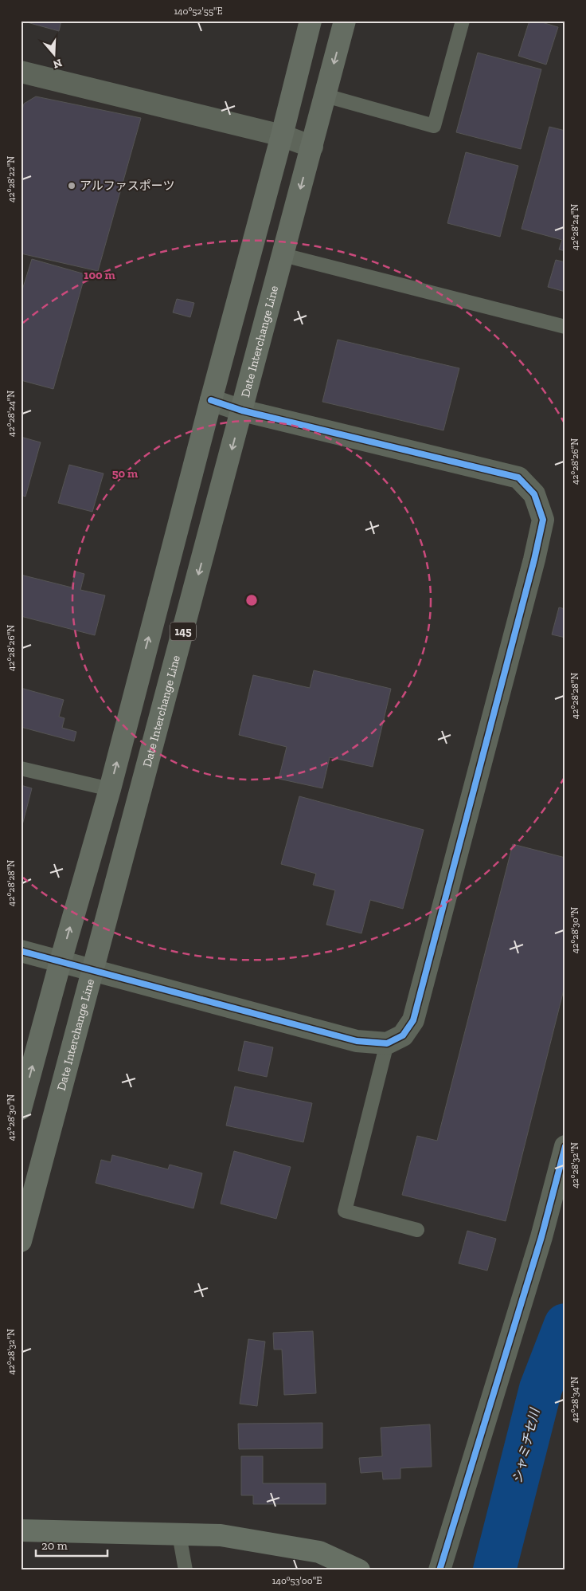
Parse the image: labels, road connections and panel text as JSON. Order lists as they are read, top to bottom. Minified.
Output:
{"streets":{"main road":["Date Interchange Line","145"]},"water":["シャミチセ川"],"places":["アルファスポーツ"],"scale_bar":"20 m","north":"bottom","coordinates":["140°52'55\"E","42°28'22\"N","42°28'24\"N","42°28'26\"N","42°28'28\"N","42°28'30\"N","42°28'32\"N","42°28'34\"N","140°53'00\"E"],"rings":["100 m","50 m"]}
